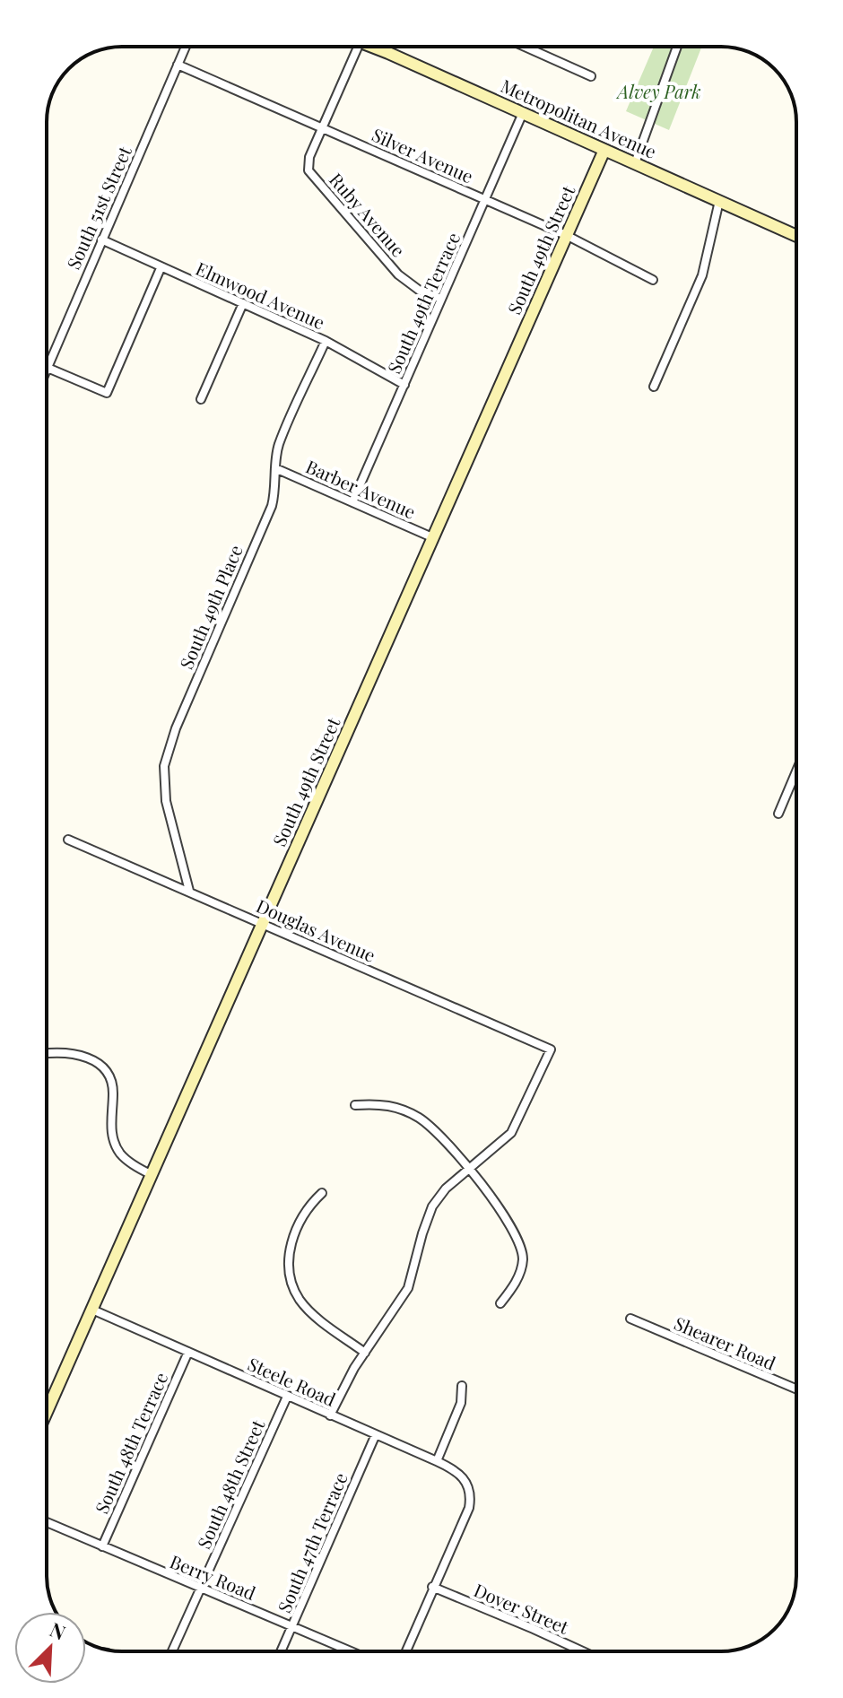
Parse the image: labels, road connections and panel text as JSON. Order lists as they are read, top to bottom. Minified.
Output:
{"streets":{"street":["Metropolitan Avenue","Silver Avenue","South 51st Street","Ruby Avenue","South 49th Street","Elmwood Avenue","South 49th Terrace","Barber Avenue","South 49th Place","Douglas Avenue","Shearer Road","Steele Road","South 48th Terrace","South 48th Street","South 47th Terrace","Berry Road","Dover Street"]},"crossings":[["Metropolitan Avenue","South 49th Street"],["Metropolitan Avenue","South 49th Terrace"],["Silver Avenue","South 51st Street"],["Silver Avenue","Ruby Avenue"],["Silver Avenue","South 49th Street"],["Silver Avenue","South 49th Terrace"],["South 51st Street","Elmwood Avenue"],["Ruby Avenue","South 49th Terrace"],["South 49th Street","Barber Avenue"],["South 49th Street","Douglas Avenue"],["South 49th Street","Steele Road"],["Elmwood Avenue","South 49th Terrace"],["Elmwood Avenue","South 49th Place"],["South 49th Terrace","Barber Avenue"],["Barber Avenue","South 49th Place"],["South 49th Place","Douglas Avenue"],["Steele Road","South 48th Terrace"],["Steele Road","South 48th Street"],["Steele Road","South 47th Terrace"],["Steele Road","Dover Street"],["South 48th Terrace","Berry Road"],["South 48th Street","Berry Road"],["South 47th Terrace","Berry Road"]],"parks":["Alvey Park"],"north":"top right"}
